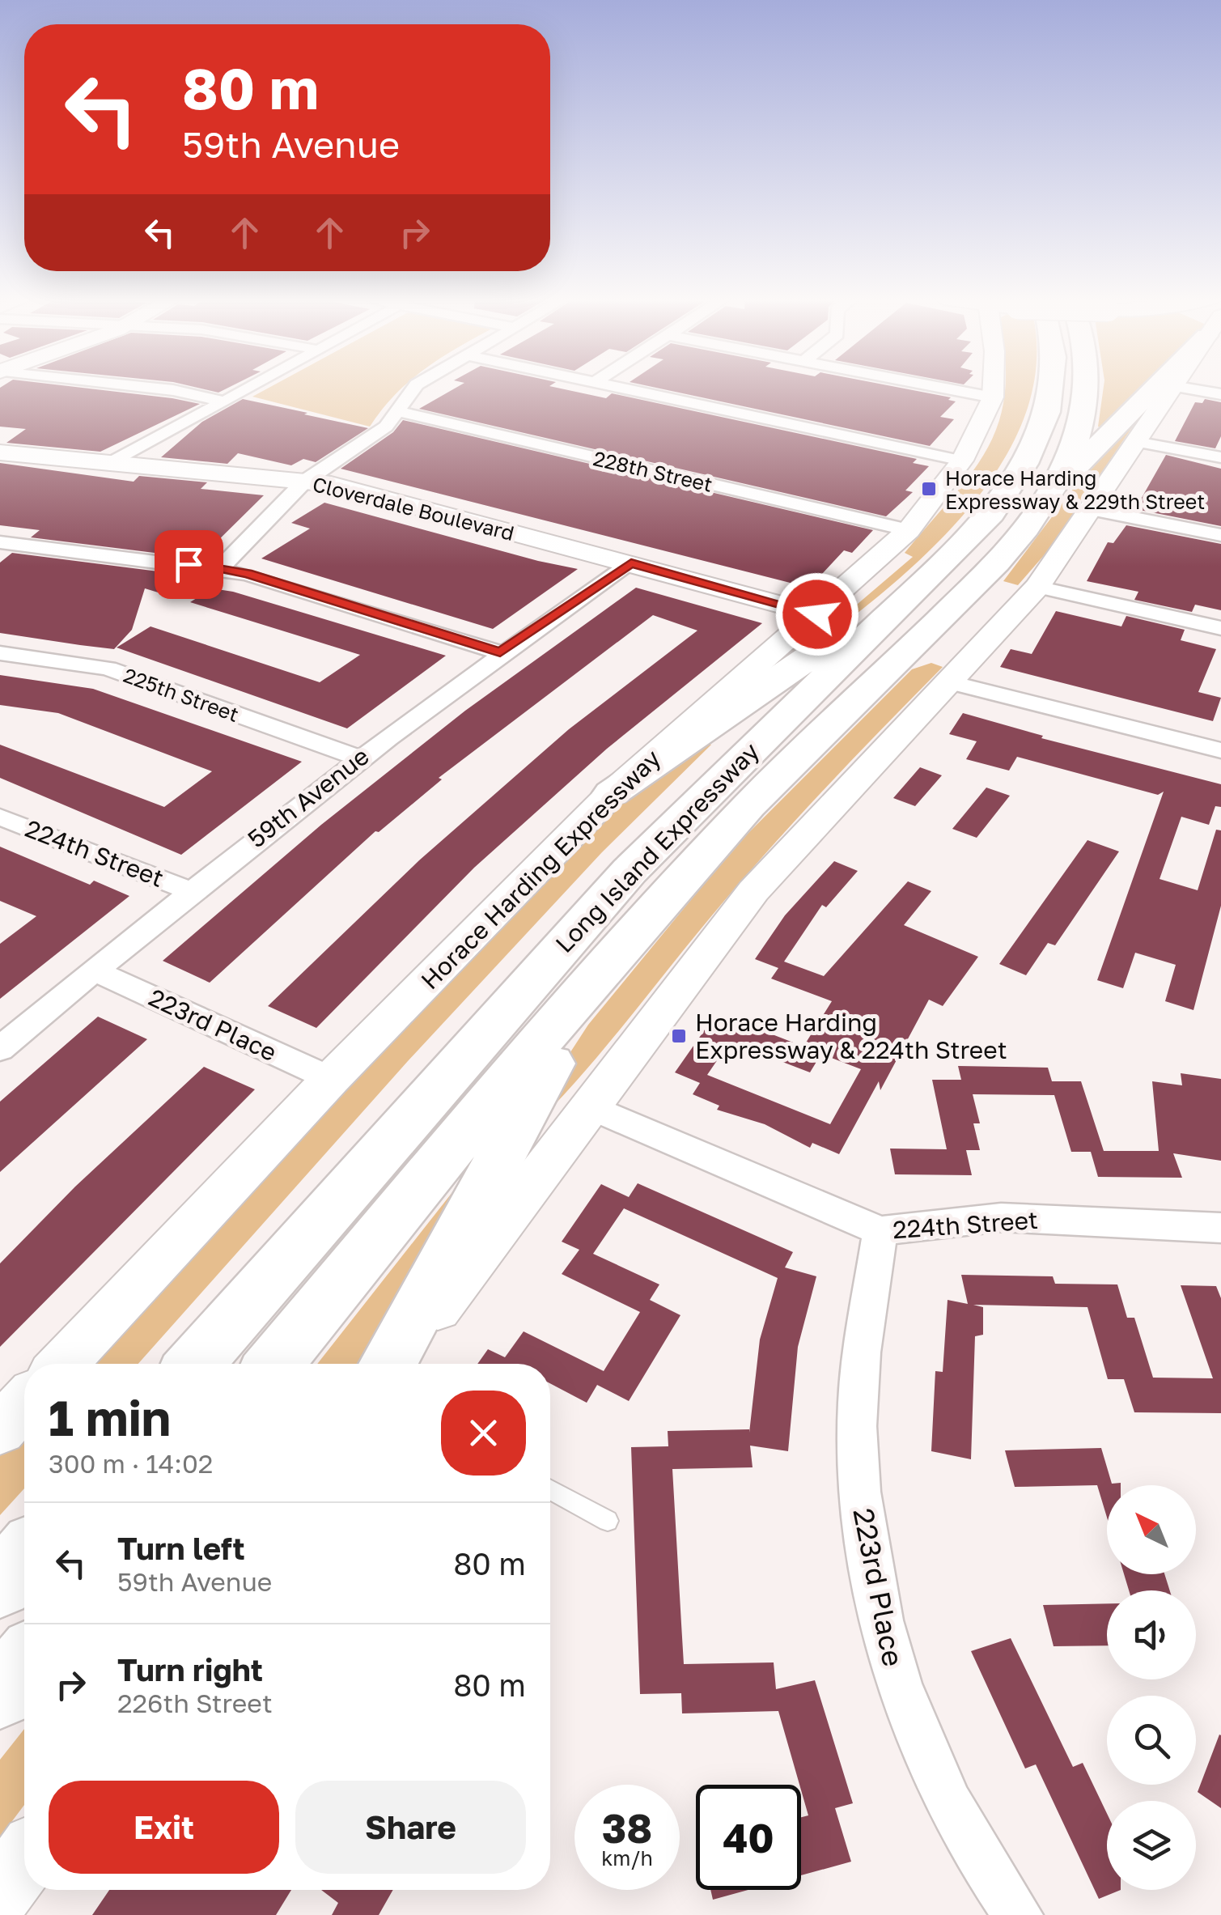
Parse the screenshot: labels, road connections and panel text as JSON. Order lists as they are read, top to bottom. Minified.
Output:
{"streets":{"highway":["Long Island Expressway"],"main road":["Cloverdale Boulevard","Horace Harding Expressway"],"street":["228th Street","225th Street","59th Avenue","224th Street","223rd Place"]},"crossings":[["228th Street","Horace Harding Expressway"],["Cloverdale Boulevard","59th Avenue"],["Cloverdale Boulevard","Horace Harding Expressway"],["225th Street","59th Avenue"],["59th Avenue","224th Street"],["59th Avenue","223rd Place"],["224th Street","223rd Place"],["Horace Harding Expressway","223rd Place"]],"places":{"transit":["Horace Harding Expressway & 229th Street","Horace Harding Expressway & 224th Street"]},"north":"top left","page":{"turn":["80 m","59th Avenue"],"heading":["1 min","300 m · 14:02"],"list":[{"name":"Turn left","note":"59th Avenue","value":"80 m"},{"name":"Turn right","note":"226th Street","value":"80 m"}],"buttons":["Exit","Share"],"speed":"38 km/h","limit":"40"}}
